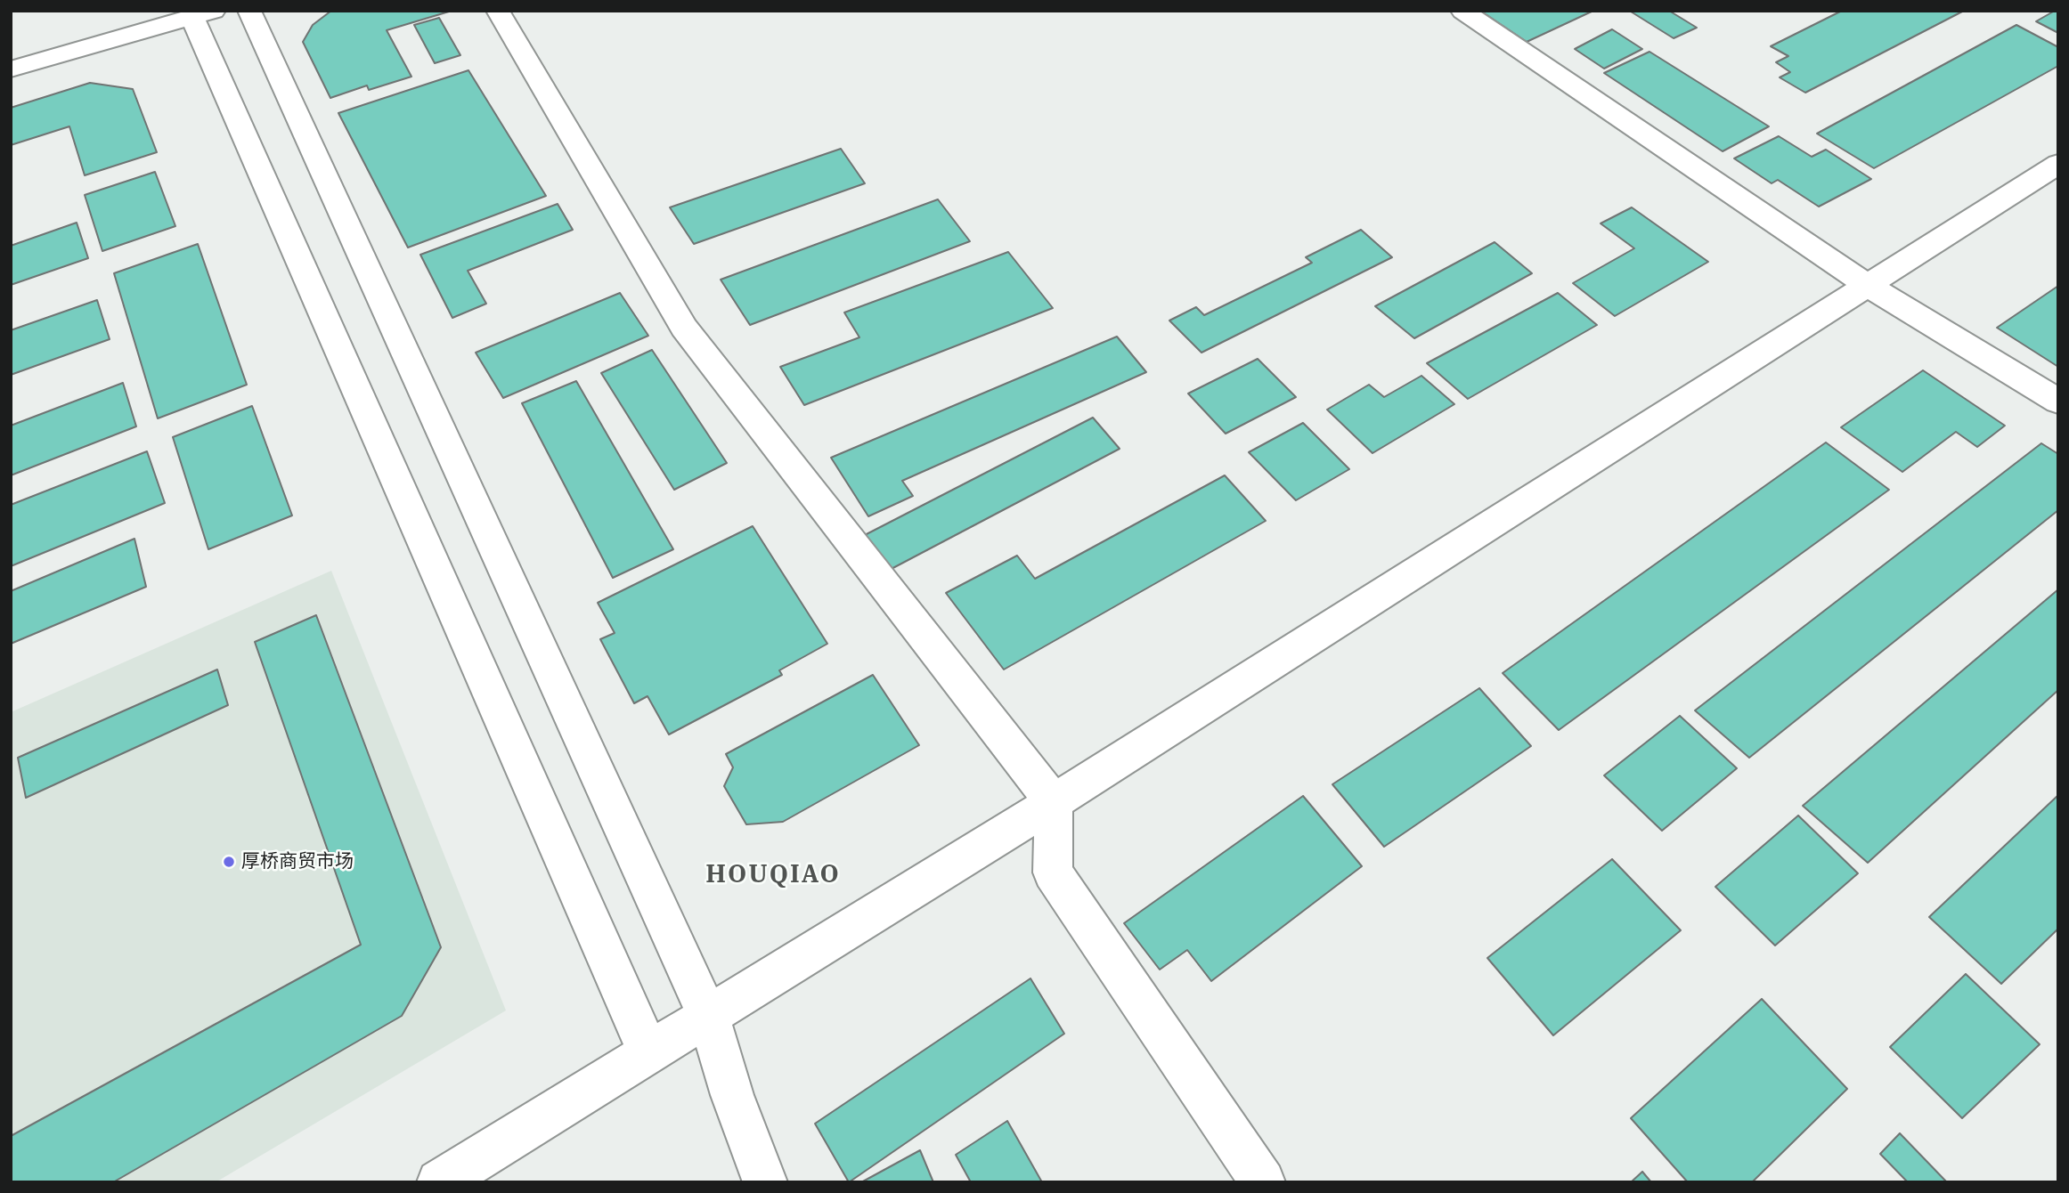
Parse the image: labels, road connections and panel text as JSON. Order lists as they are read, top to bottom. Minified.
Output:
{"districts":["HOUQIAO"],"places":["厚桥商贸市场"]}
